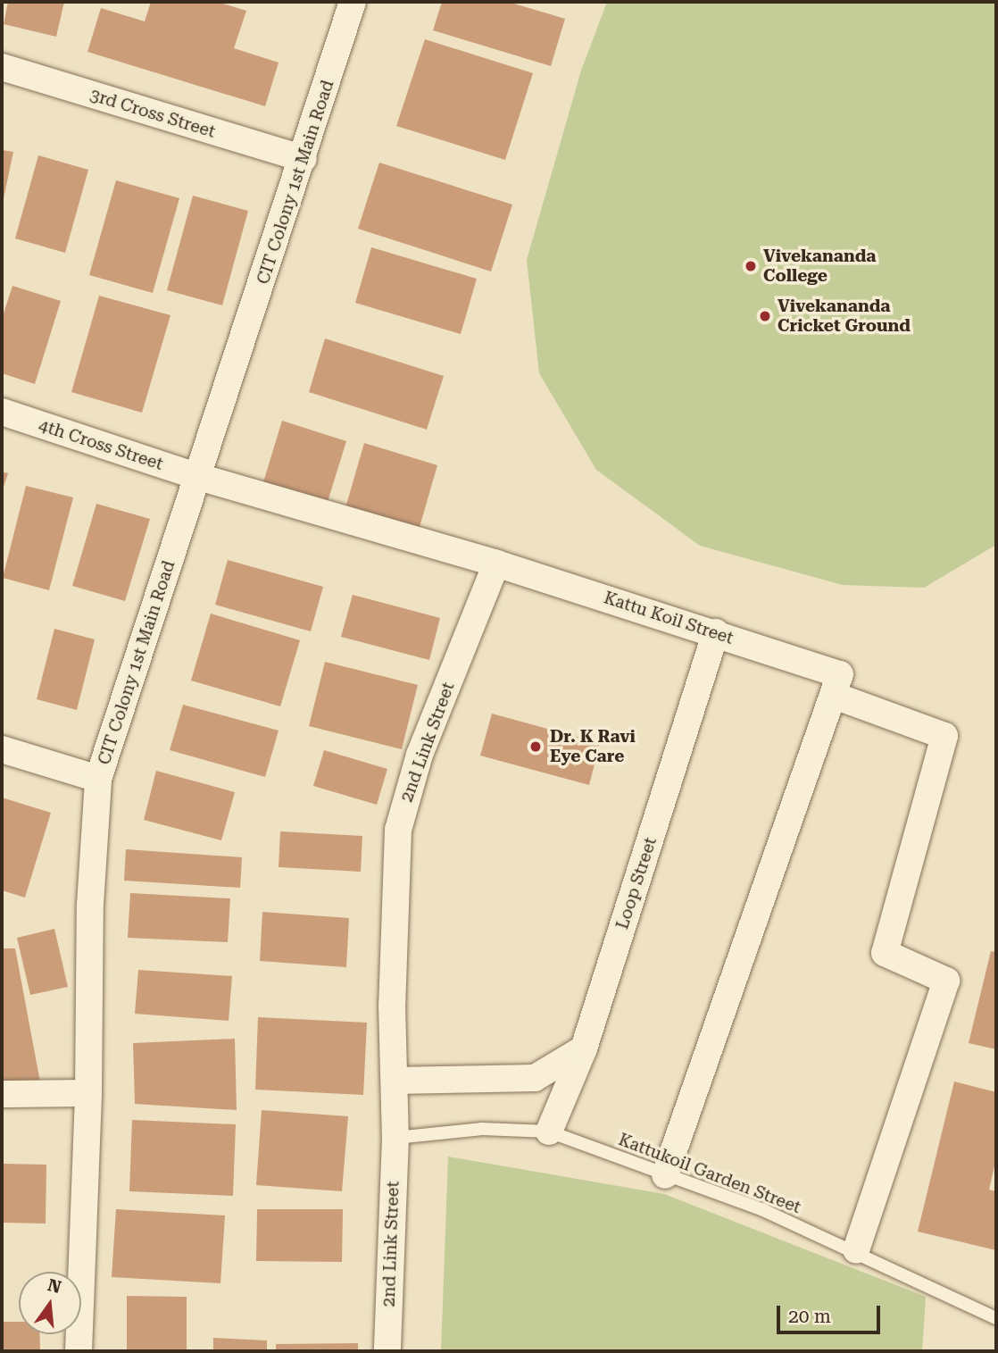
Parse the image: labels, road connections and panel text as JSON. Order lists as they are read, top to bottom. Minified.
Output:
{"streets":{"street":["3rd Cross Street","CIT Colony 1st Main Road","4th Cross Street","Kattu Koil Street","2nd Link Street","Loop Street"],"lane":["Kattukoil Garden Street"]},"crossings":[["3rd Cross Street","CIT Colony 1st Main Road"],["CIT Colony 1st Main Road","4th Cross Street"],["Kattu Koil Street","2nd Link Street"],["Kattu Koil Street","Loop Street"],["Kattu Koil Street","Kattukoil Garden Street"],["2nd Link Street","Kattukoil Garden Street"],["Loop Street","Kattukoil Garden Street"]],"places":["Vivekananda College","Vivekananda Cricket Ground","Dr. K Ravi Eye Care"],"scale_bar":"20 m","north":"top"}
